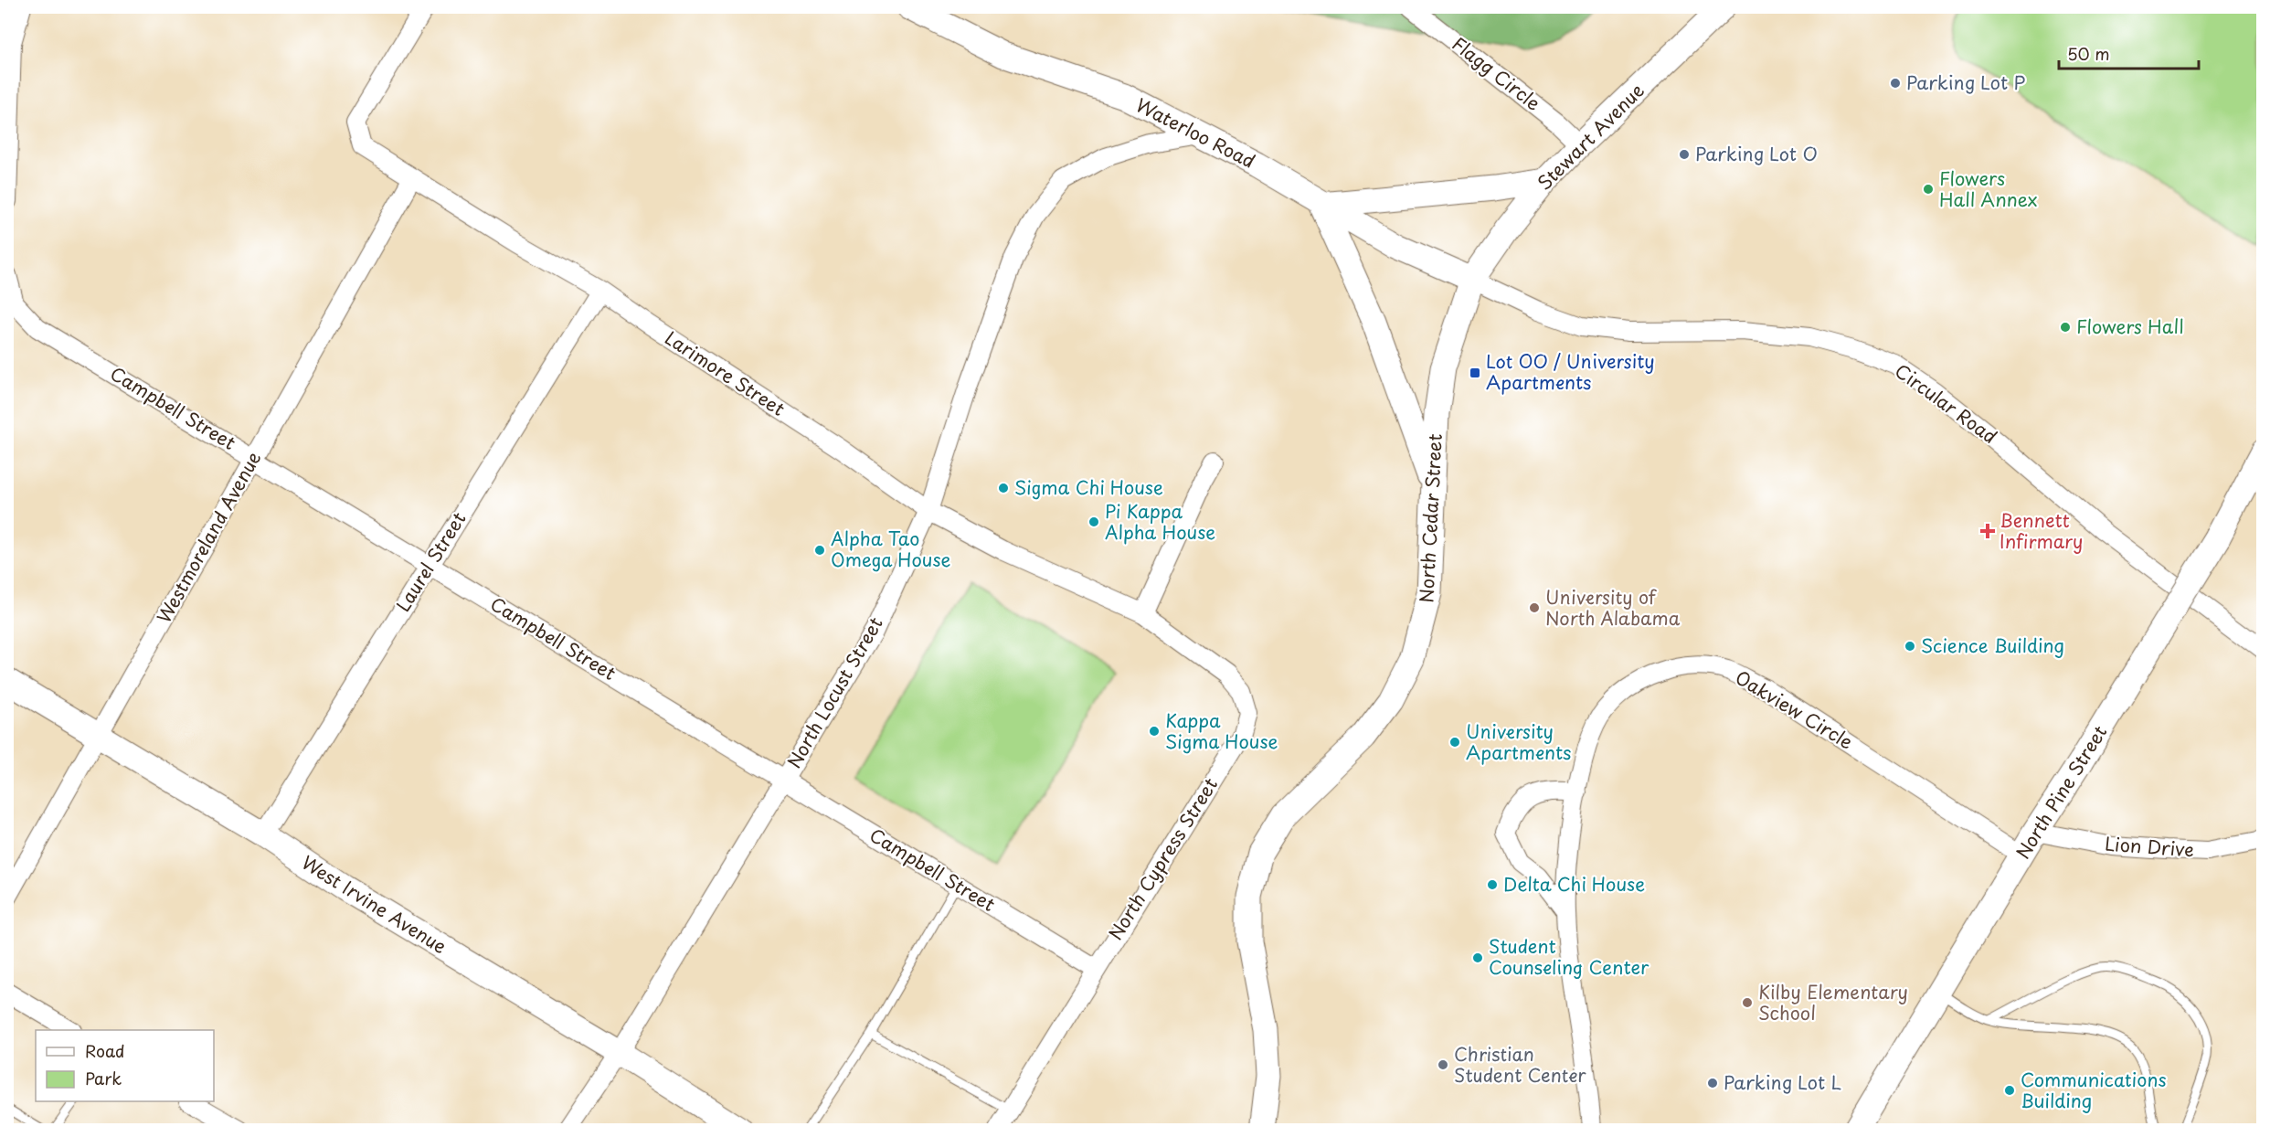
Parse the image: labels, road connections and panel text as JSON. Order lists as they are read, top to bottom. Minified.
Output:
{"streets":{"street":["Flagg Circle","Waterloo Road","Stewart Avenue","Larimore Street","Circular Road","Campbell Street","North Cedar Street","Westmoreland Avenue","Laurel Street","North Locust Street","Oakview Circle","North Pine Street","Lion Drive","North Cypress Street","West Irvine Avenue"]},"crossings":[["Flagg Circle","Stewart Avenue"],["Waterloo Road","Stewart Avenue"],["Waterloo Road","Circular Road"],["Waterloo Road","North Cedar Street"],["Waterloo Road","North Locust Street"],["Stewart Avenue","Circular Road"],["Stewart Avenue","North Cedar Street"],["Larimore Street","Westmoreland Avenue"],["Larimore Street","Laurel Street"],["Larimore Street","North Locust Street"],["Larimore Street","North Cypress Street"],["Circular Road","North Cedar Street"],["Campbell Street","Westmoreland Avenue"],["Campbell Street","Laurel Street"],["Campbell Street","North Locust Street"],["Campbell Street","North Cypress Street"],["Westmoreland Avenue","West Irvine Avenue"],["Laurel Street","West Irvine Avenue"],["North Locust Street","West Irvine Avenue"],["Oakview Circle","North Pine Street"],["North Pine Street","Lion Drive"]],"places":{"other":["Parking Lot P","Parking Lot O","Flowers Hall Annex","Flowers Hall","Sigma Chi House","Pi Kappa Alpha House","Alpha Tao Omega House","University of North Alabama","Science Building","Kappa Sigma House","University Apartments","Delta Chi House","Student Counseling Center","Kilby Elementary School","Christian Student Center","Parking Lot L","Communications Building"],"transit":["Lot OO / University Apartments"],"health":["Bennett Infirmary"]},"legend":["Road","Park"],"scale_bar":"50 m"}
